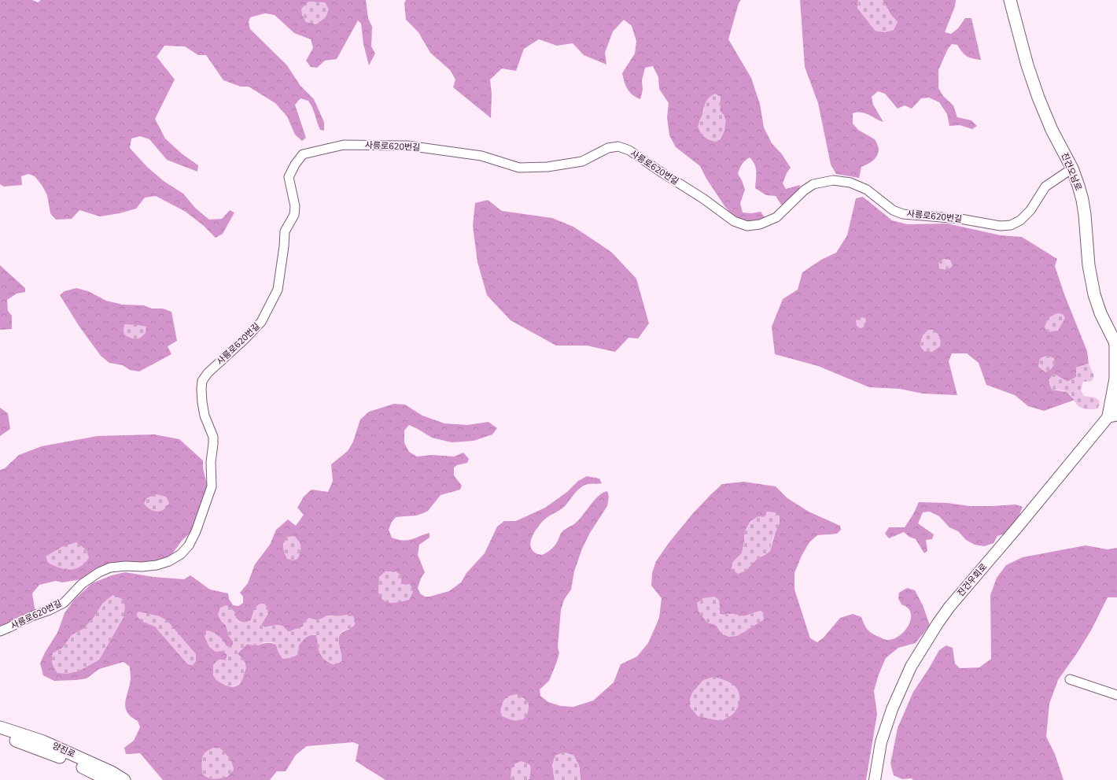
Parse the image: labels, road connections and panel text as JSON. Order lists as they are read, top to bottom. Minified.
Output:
{"streets":{"main road":["진건오남로","양진로"],"street":["사릉로620번길","진건우회로"]},"crossings":[["사릉로620번길","진건오남로"]]}
